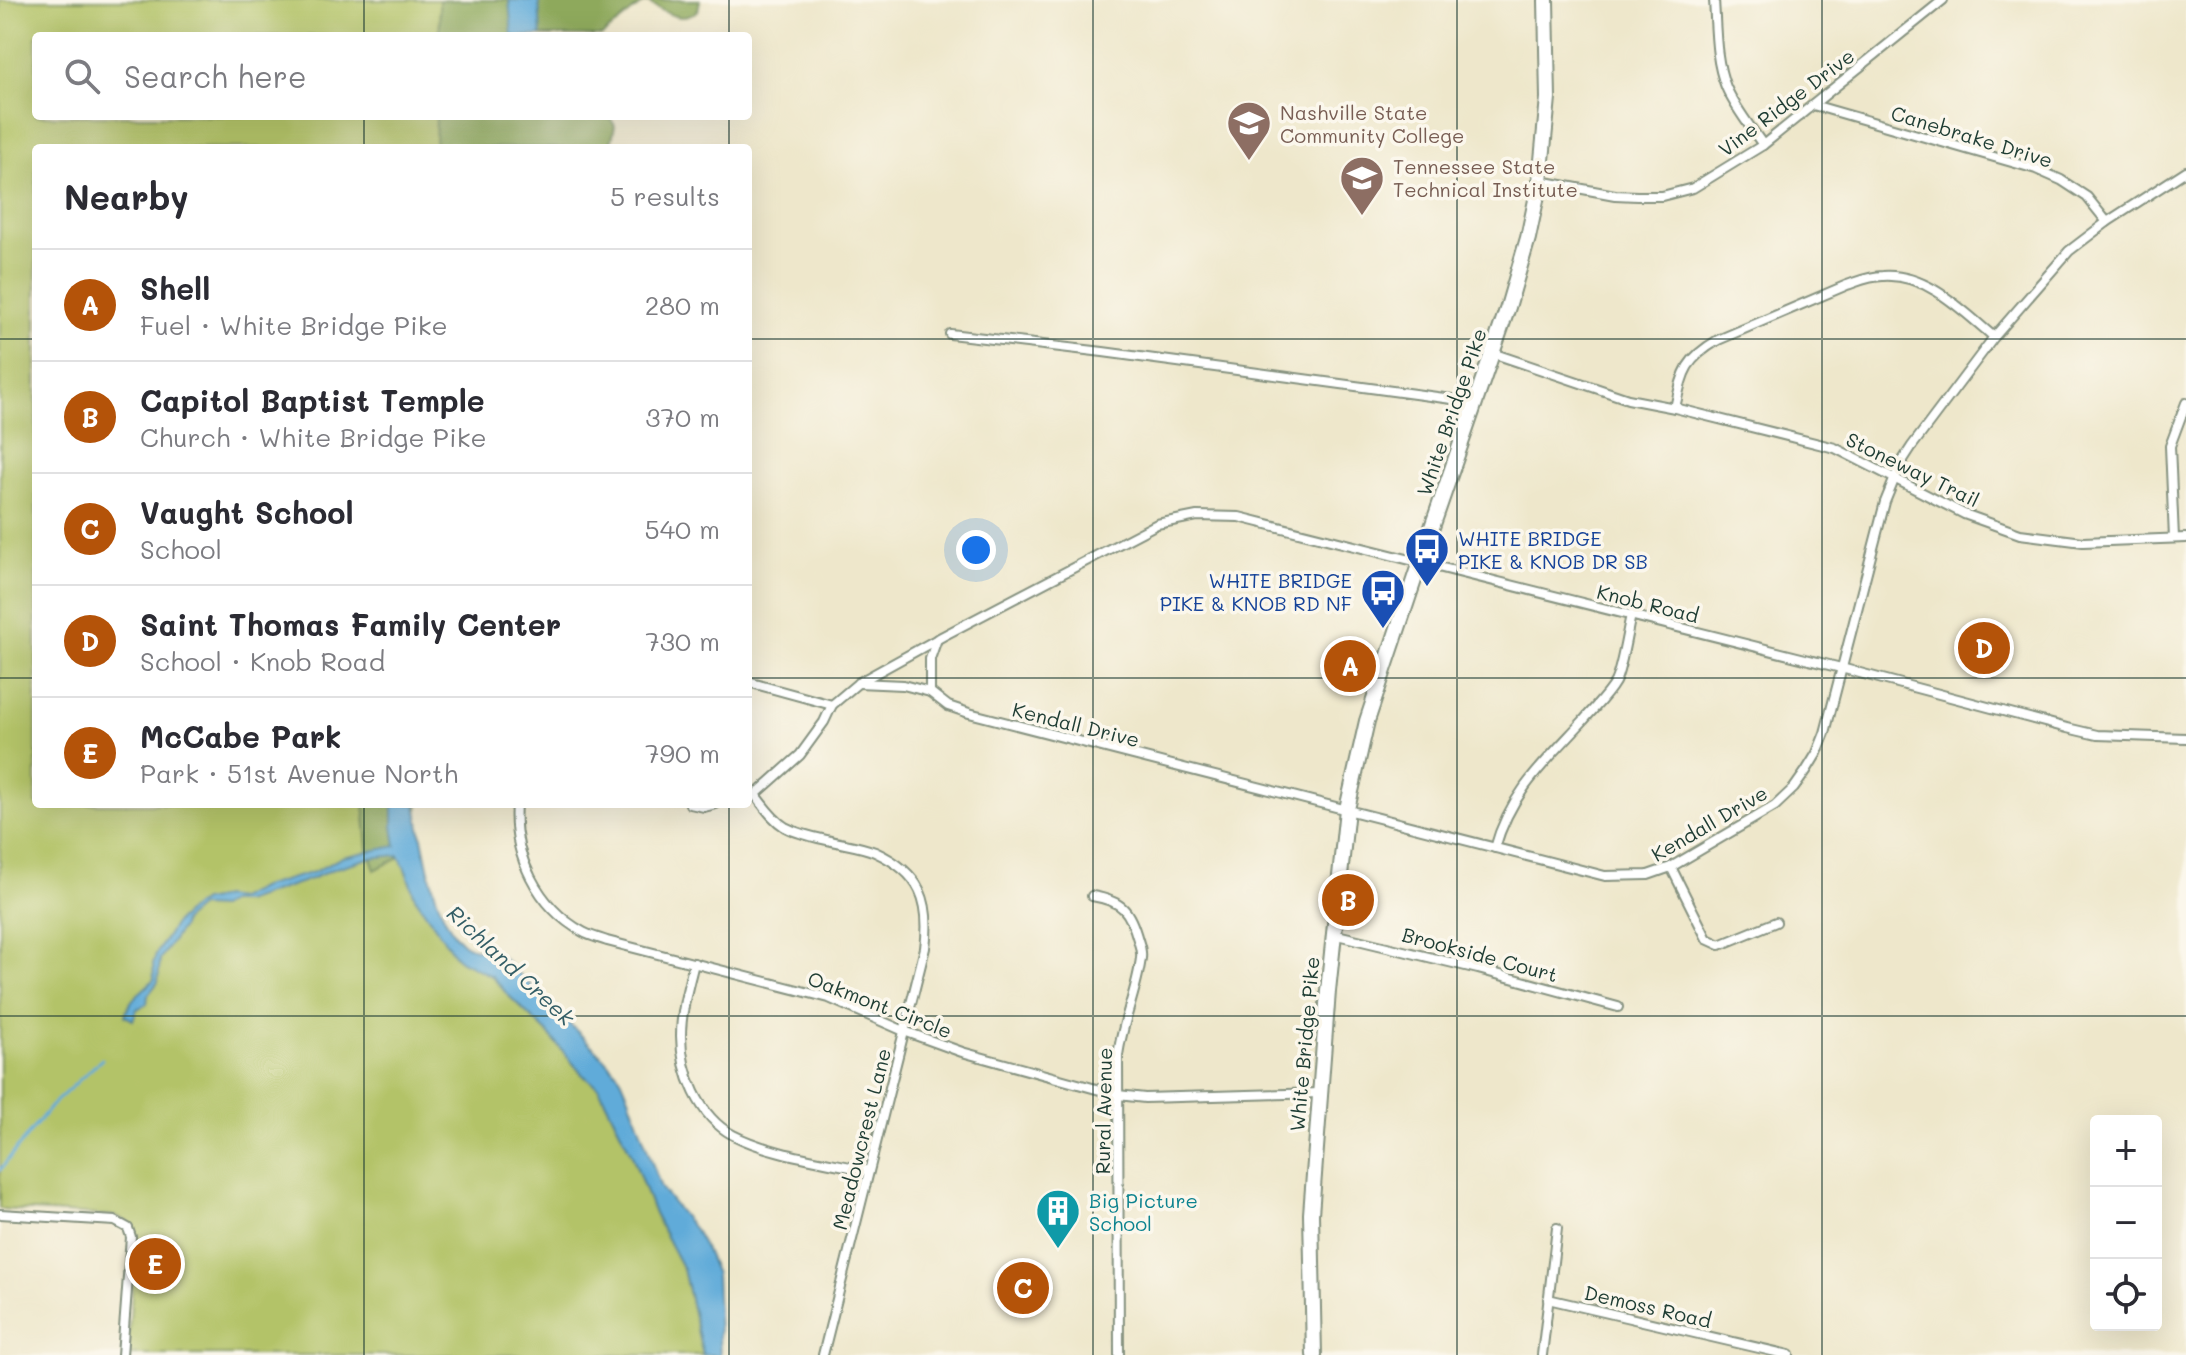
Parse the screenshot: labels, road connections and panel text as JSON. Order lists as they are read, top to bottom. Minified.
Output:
{"streets":{"main road":["White Bridge Pike"],"street":["Vine Ridge Drive","Canebrake Drive","Stoneway Trail","Knob Road","Kendall Drive","Brookside Court","Oakmont Circle","Rural Avenue","Meadowcrest Lane","Demoss Road"]},"crossings":[["Vine Ridge Drive","Canebrake Drive"],["Vine Ridge Drive","White Bridge Pike"],["Canebrake Drive","Kendall Drive"],["White Bridge Pike","Stoneway Trail"],["White Bridge Pike","Knob Road"],["White Bridge Pike","Kendall Drive"],["White Bridge Pike","Brookside Court"],["White Bridge Pike","Oakmont Circle"],["Stoneway Trail","Kendall Drive"],["Knob Road","Kendall Drive"],["Knob Road","Meadowcrest Lane"],["Oakmont Circle","Rural Avenue"],["Oakmont Circle","Meadowcrest Lane"]],"water":["Richland Creek"],"places":{"school or university":["Nashville State Community College","Tennessee State Technical Institute"],"bus stop":["WHITE BRIDGE PIKE & KNOB DR SB","WHITE BRIDGE PIKE & KNOB RD NF"],"building":["Big Picture School"]},"page":{"search":"Search here","heading":["Nearby","5 results"],"list":[{"mark":"A","name":"Shell","note":"Fuel · White Bridge Pike","value":"280 m"},{"mark":"B","name":"Capitol Baptist Temple","note":"Church · White Bridge Pike","value":"370 m"},{"mark":"C","name":"Vaught School","note":"School","value":"540 m"},{"mark":"D","name":"Saint Thomas Family Center","note":"School · Knob Road","value":"730 m"},{"mark":"E","name":"McCabe Park","note":"Park · 51st Avenue North","value":"790 m"}],"pins":["D","A","B","E","C"],"map_buttons":["+","−"]}}
